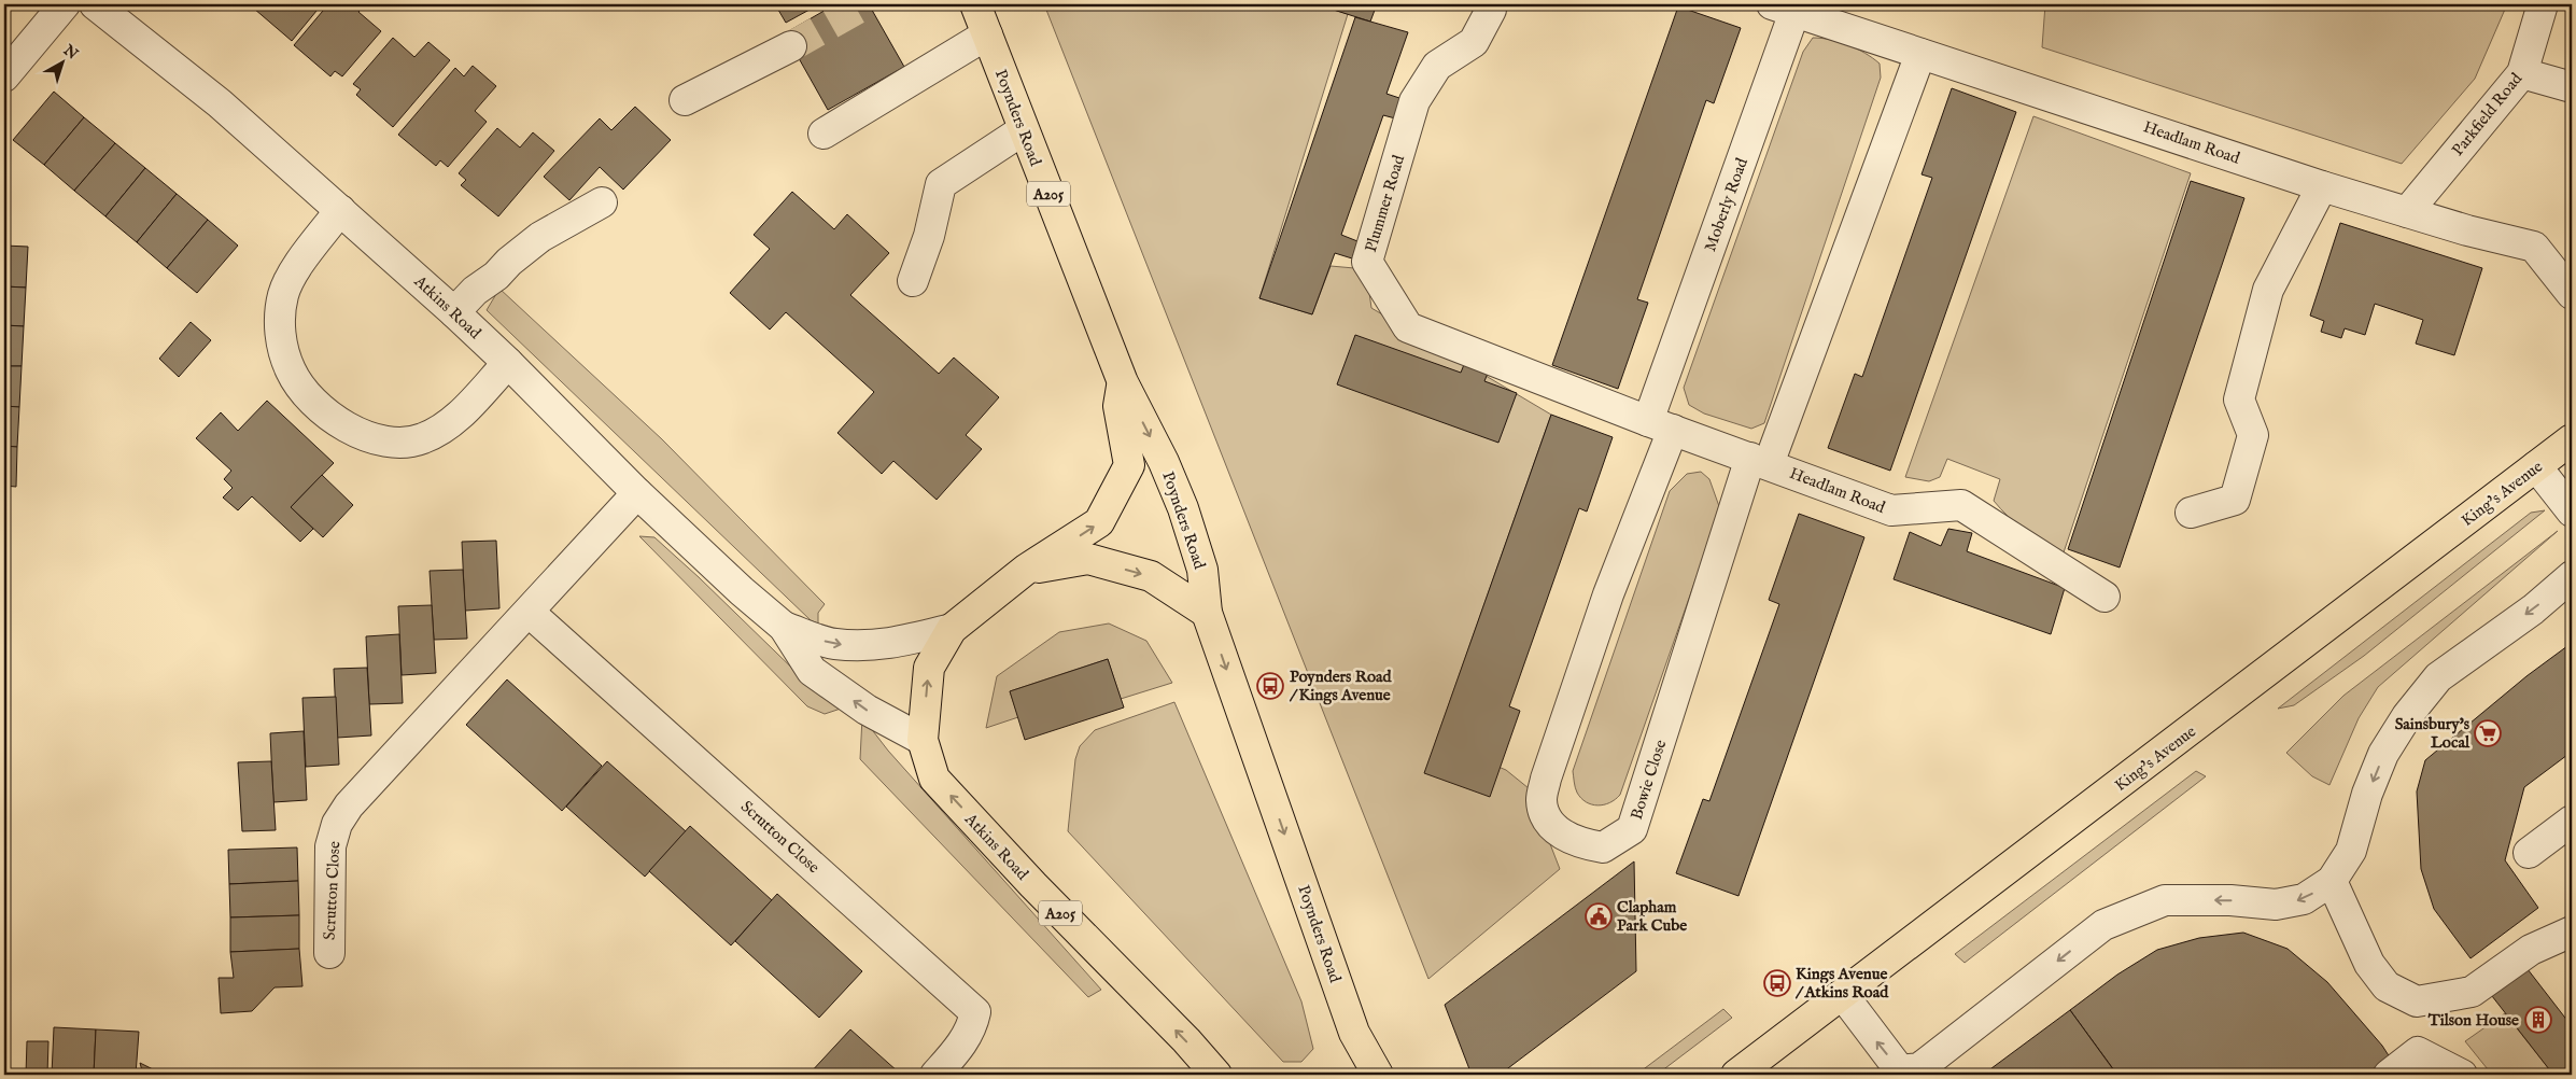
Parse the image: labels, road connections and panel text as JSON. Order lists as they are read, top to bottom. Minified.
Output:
{"streets":{"main road":["Poynders Road","A205","Atkins Road","King's Avenue"],"street":["Parkfield Road","Headlam Road","Plummer Road","Moberly Road","Bowie Close","Scrutton Close"]},"crossings":[["Parkfield Road","Headlam Road"],["Poynders Road","A205"],["Headlam Road","Plummer Road"],["Headlam Road","Moberly Road"],["Headlam Road","Bowie Close"],["A205","Atkins Road"],["Plummer Road","Moberly Road"],["Plummer Road","Bowie Close"],["Moberly Road","Bowie Close"],["Atkins Road","Scrutton Close"]],"one_way":["Poynders Road"],"places":{"bus stop":["Poynders Road / Kings Avenue","Kings Avenue / Atkins Road"],"supermarket":["Sainsbury's Local"],"public building":["Clapham Park Cube"],"building":["Tilson House"]},"north":"top right"}
